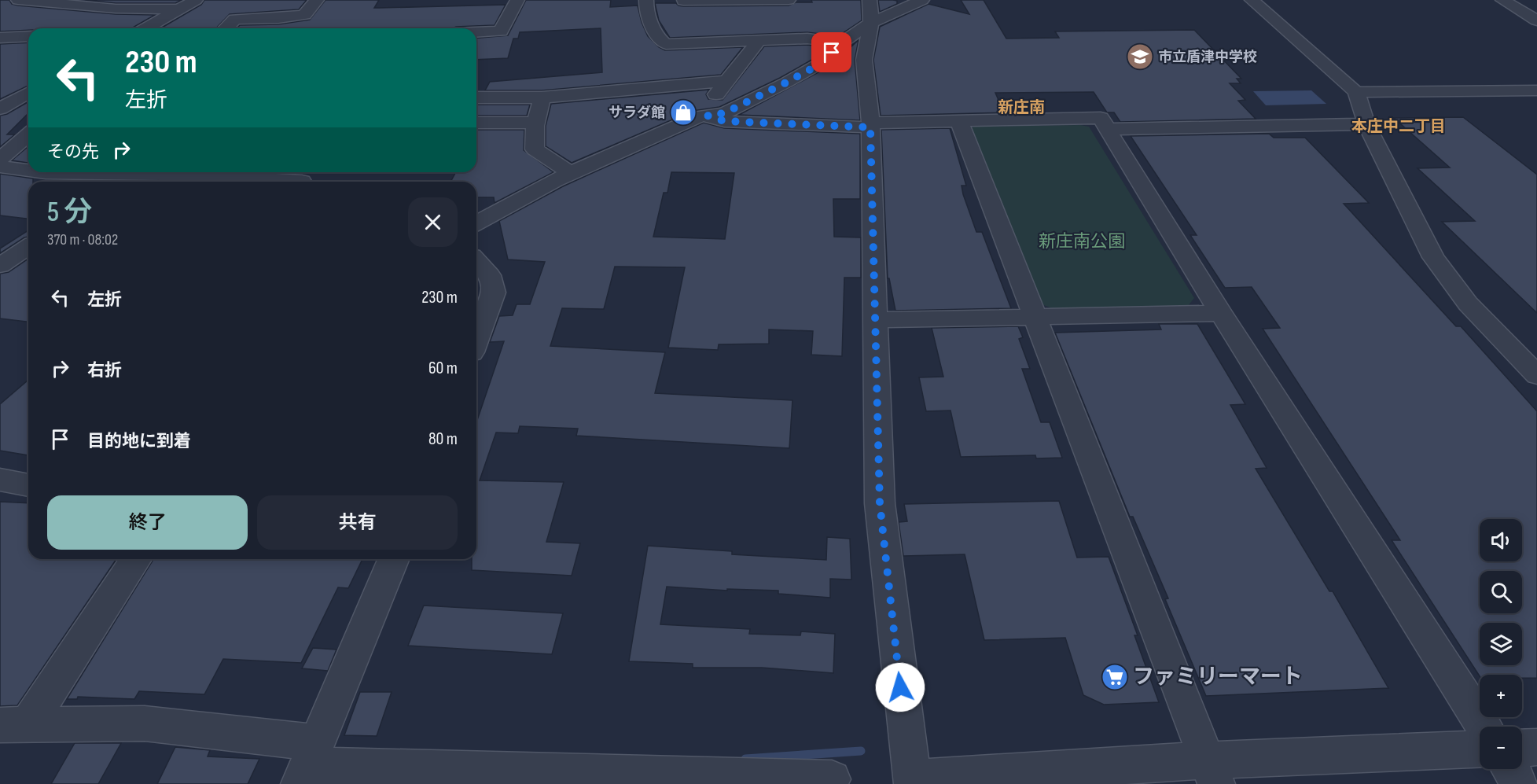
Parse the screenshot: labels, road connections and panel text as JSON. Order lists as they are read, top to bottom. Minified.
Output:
{"districts":["新庄南","本庄中二丁目"],"parks":["新庄南公園"],"places":{"school or university":["市立盾津中学校"],"shop":["サラダ館"],"supermarket":["ファミリーマート"]},"page":{"turn":["230 m","左折"],"then":"その先","heading":["5 分","370 m · 08:02"],"list":[{"name":"左折","value":"230 m"},{"name":"右折","value":"60 m"},{"name":"目的地に到着","value":"80 m"}],"buttons":["終了","共有"],"map_buttons":["+","−"]}}
